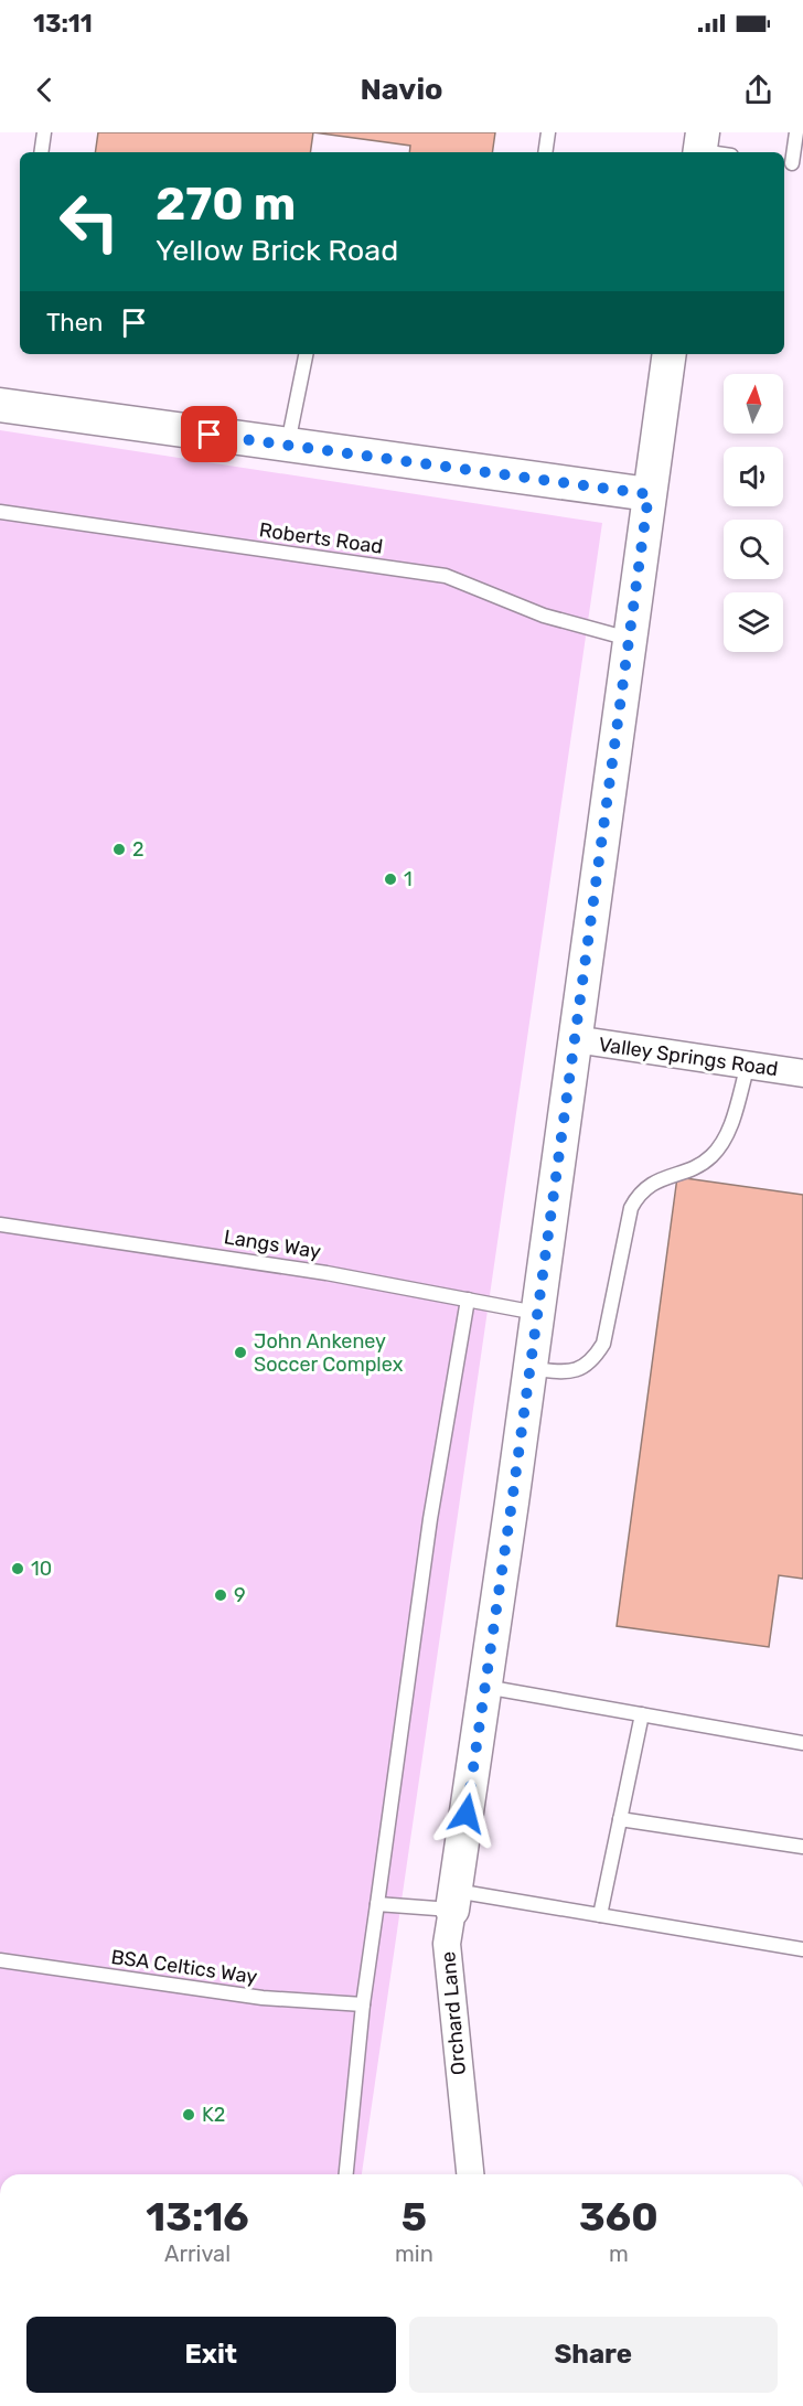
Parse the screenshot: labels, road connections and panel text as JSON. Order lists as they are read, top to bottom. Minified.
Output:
{"streets":{"street":["Valley Springs Road","Orchard Lane"],"lane":["Roberts Road","Langs Way","BSA Celtics Way"]},"crossings":[["Roberts Road","Orchard Lane"],["Valley Springs Road","Orchard Lane"],["Langs Way","Orchard Lane"]],"places":["2","1","John Ankeney Soccer Complex","10","9","K2"],"north":"top","page":{"status":"13:11","header":"Navio","turn":["270 m","Yellow Brick Road"],"then":"Then","eta":["13:16","Arrival","5","min","360","m"],"buttons":["Exit","Share"]}}
